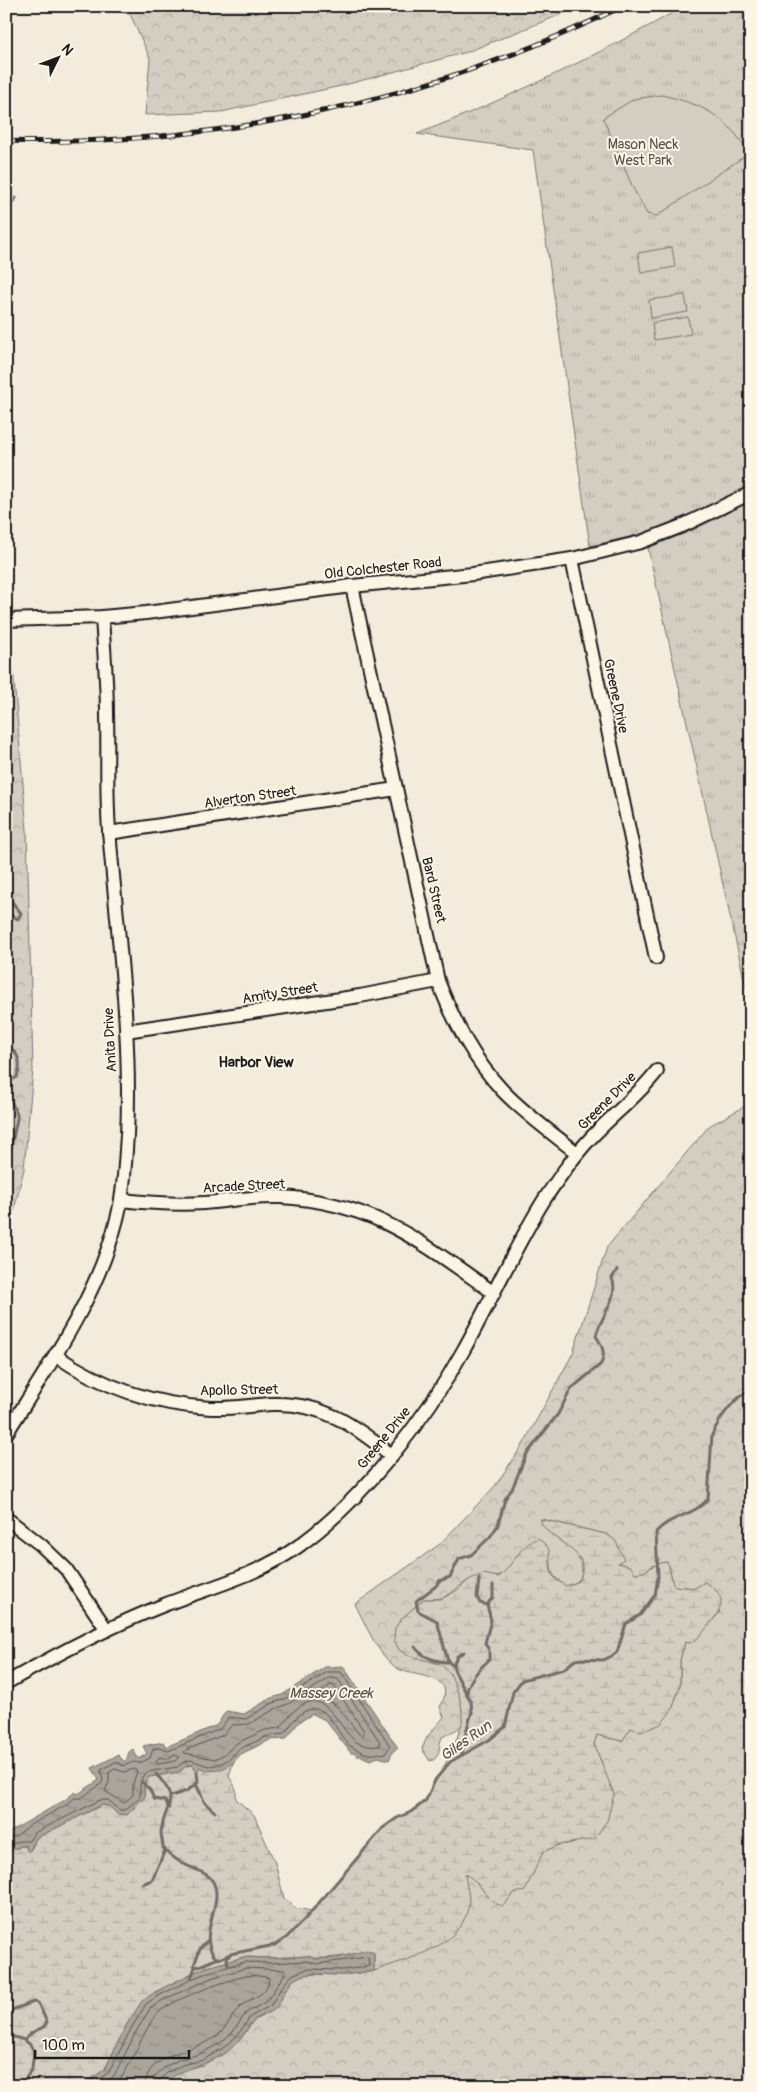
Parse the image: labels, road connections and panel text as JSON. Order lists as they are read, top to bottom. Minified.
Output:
{"streets":{"street":["Old Colchester Road","Greene Drive","Alverton Street","Bard Street","Amity Street","Anita Drive","Arcade Street","Apollo Street"]},"crossings":[["Old Colchester Road","Greene Drive"],["Old Colchester Road","Bard Street"],["Old Colchester Road","Anita Drive"],["Greene Drive","Bard Street"],["Greene Drive","Arcade Street"],["Greene Drive","Apollo Street"],["Alverton Street","Bard Street"],["Alverton Street","Anita Drive"],["Bard Street","Amity Street"],["Amity Street","Anita Drive"],["Anita Drive","Arcade Street"],["Anita Drive","Apollo Street"]],"districts":["Harbor View"],"water":["Massey Creek","Giles Run"],"parks":["Mason Neck West Park"],"scale_bar":"100 m","north":"top right"}
